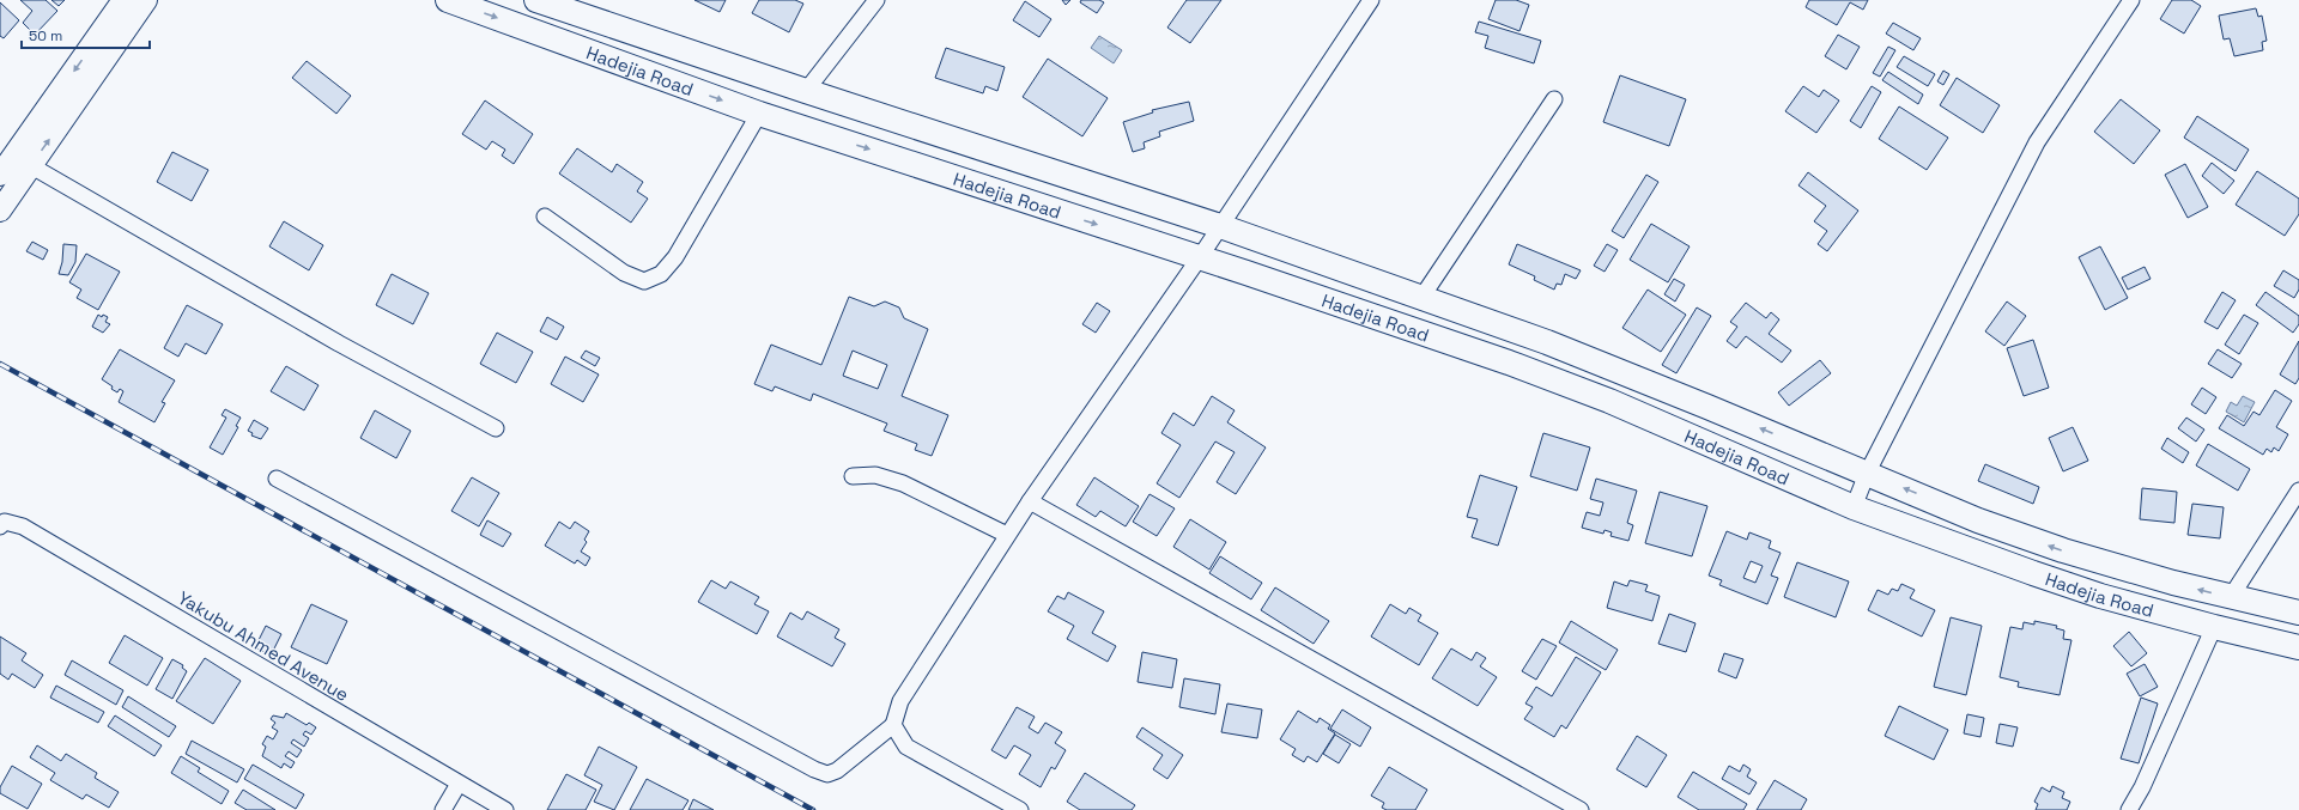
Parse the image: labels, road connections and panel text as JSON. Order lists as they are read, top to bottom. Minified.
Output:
{"streets":{"main road":["Hadejia Road"],"street":["Yakubu Ahmed Avenue"]},"scale_bar":"50 m"}
